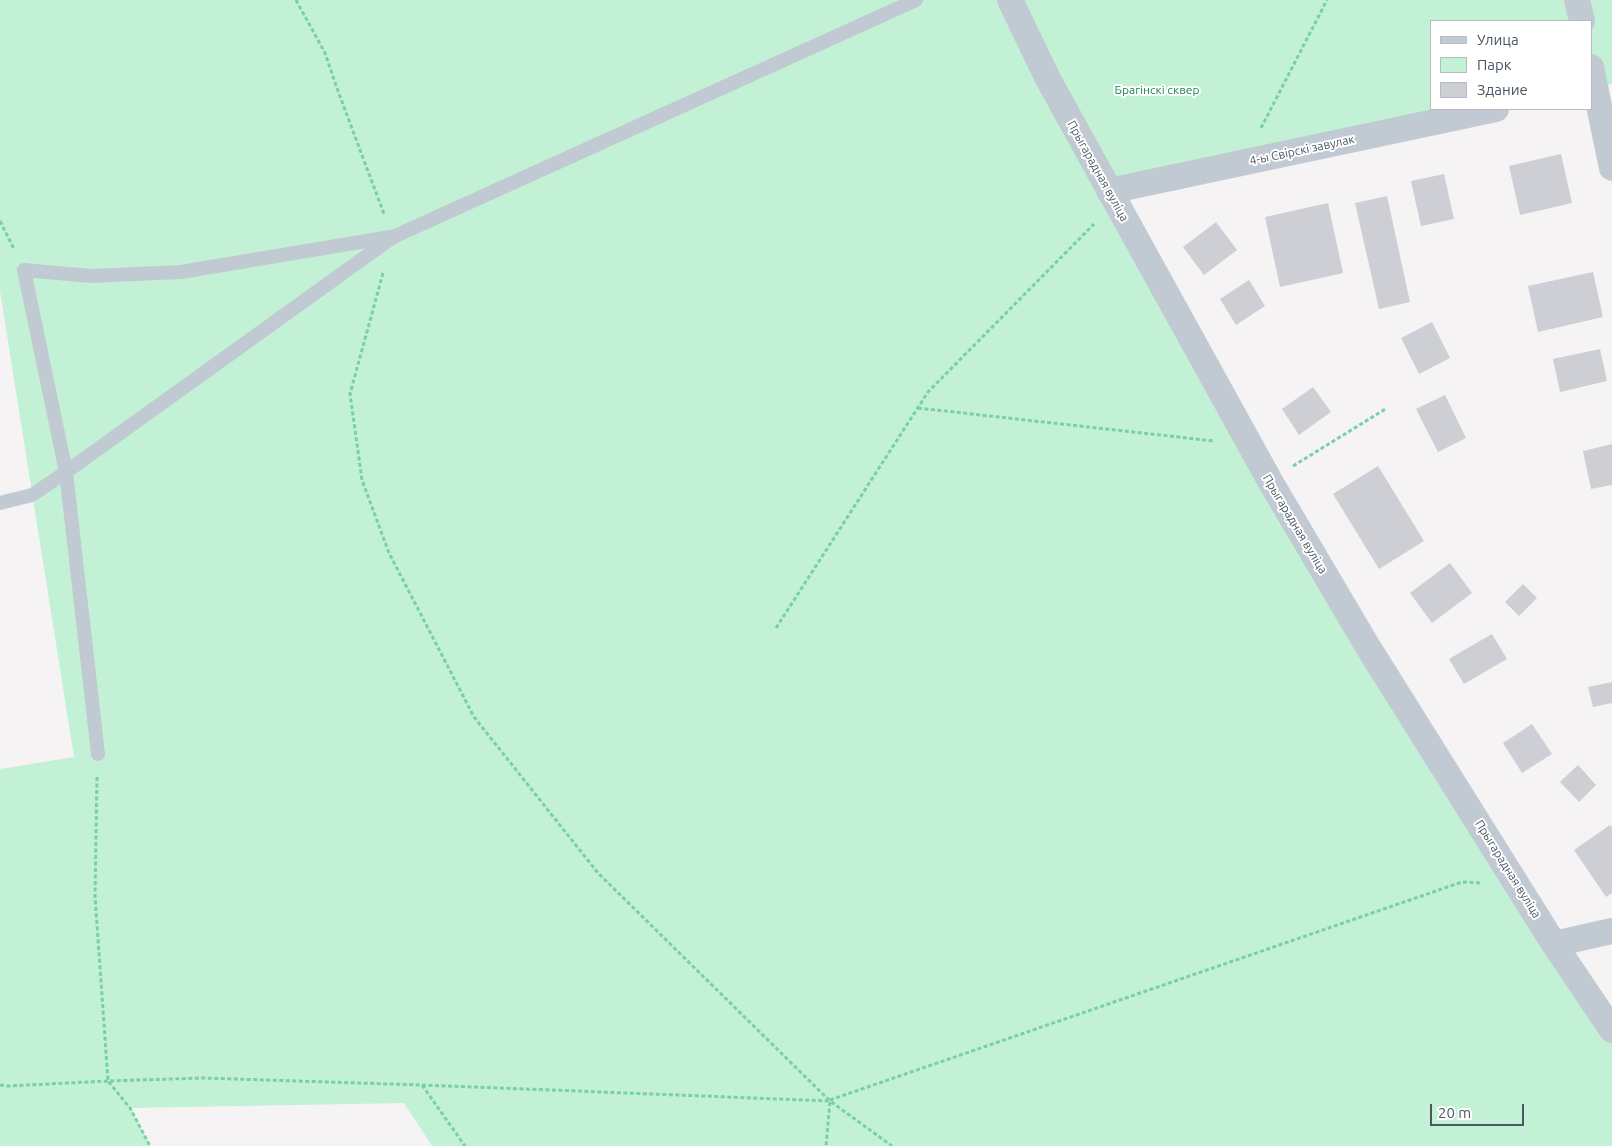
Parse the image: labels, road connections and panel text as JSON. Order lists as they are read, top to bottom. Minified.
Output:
{"streets":{"street":["4-ы Свірскі завулак","Прыгарадная вуліца"]},"crossings":[["4-ы Свірскі завулак","Прыгарадная вуліца"]],"parks":["Брагінскі сквер"],"legend":["Улица","Парк","Здание"],"scale_bar":"20 m"}
